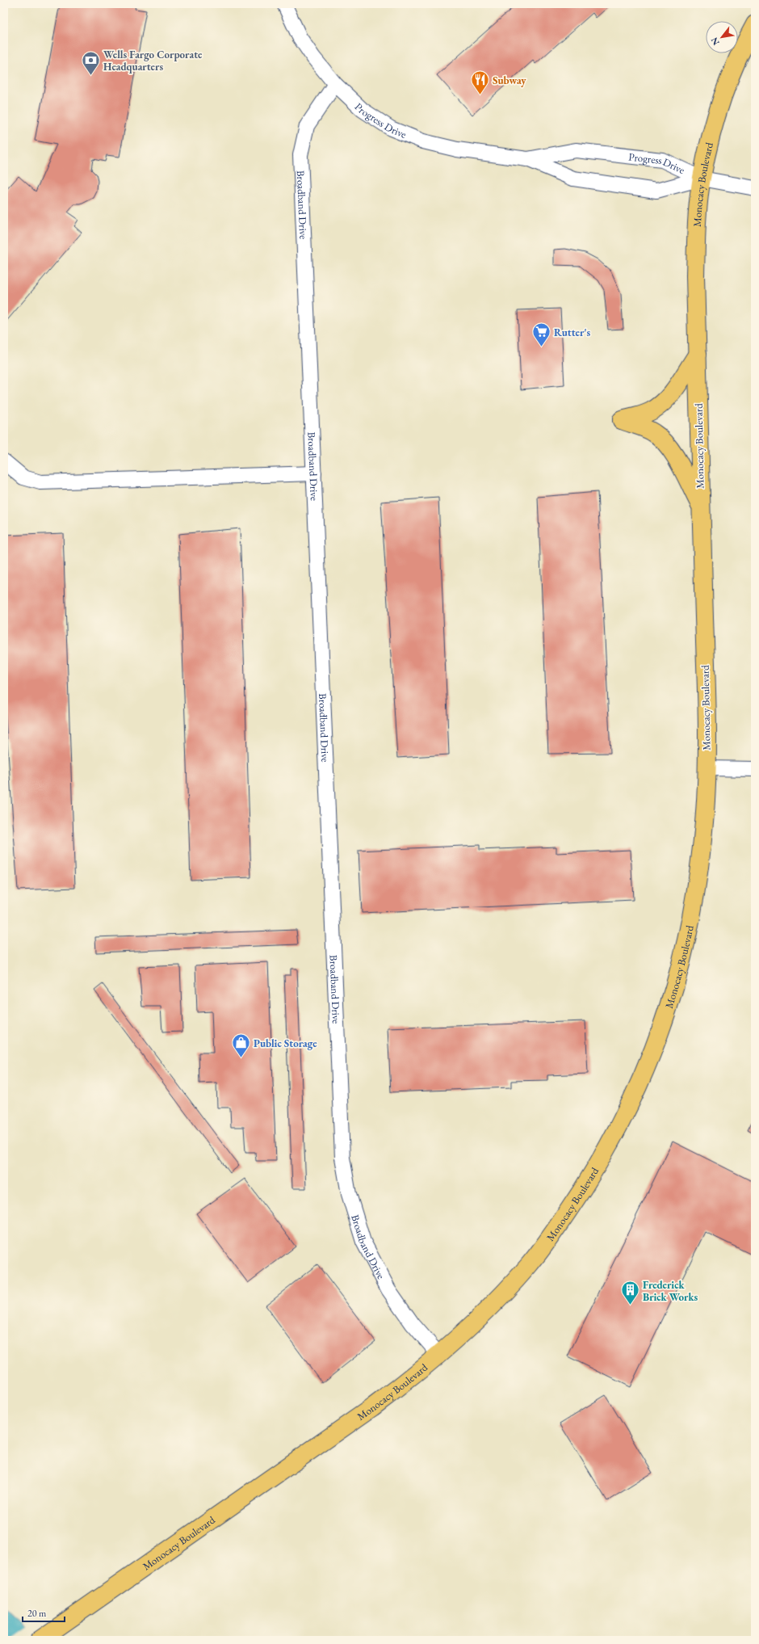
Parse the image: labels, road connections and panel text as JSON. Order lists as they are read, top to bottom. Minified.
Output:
{"streets":{"main road":["Monocacy Boulevard"],"street":["Progress Drive","Broadband Drive"]},"crossings":[["Progress Drive","Monocacy Boulevard"],["Progress Drive","Broadband Drive"],["Monocacy Boulevard","Broadband Drive"]],"places":{"bank":["Wells Fargo Corporate Headquarters"],"restaurant":["Subway"],"supermarket":["Rutter's"],"shop":["Public Storage"],"building":["Frederick Brick Works"]},"scale_bar":"20 m","north":"bottom left"}
